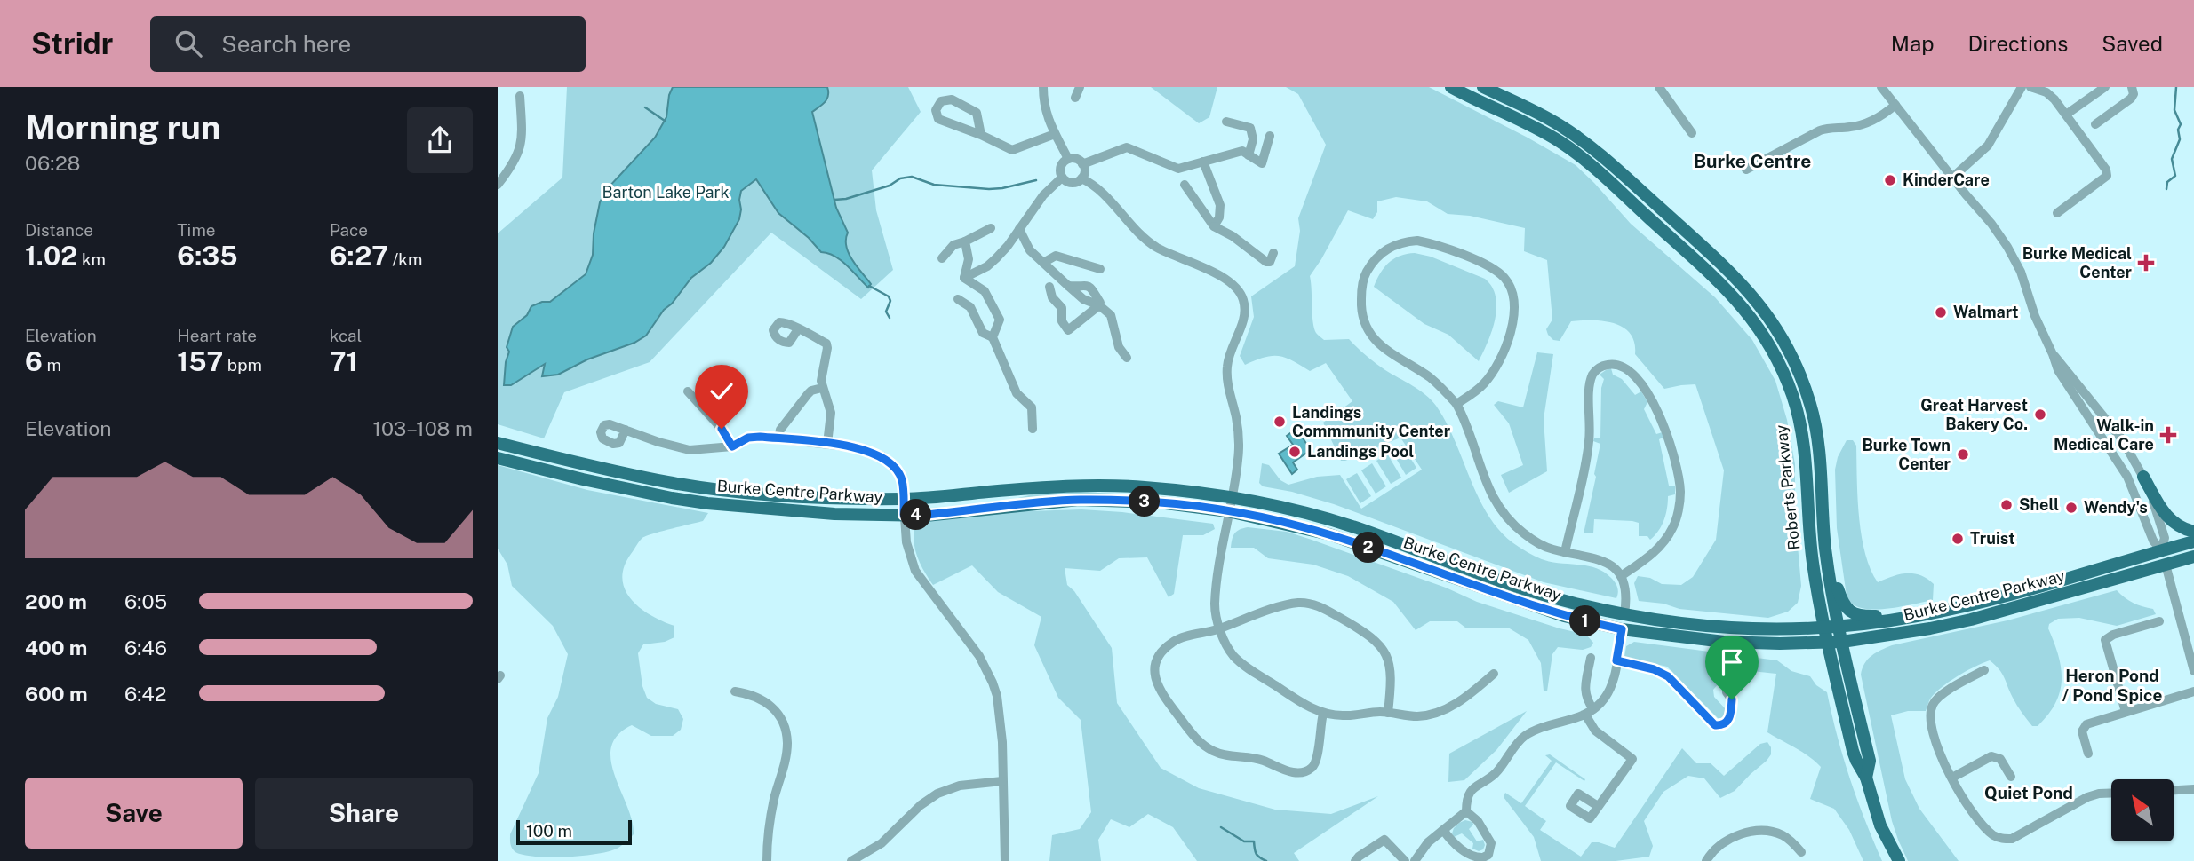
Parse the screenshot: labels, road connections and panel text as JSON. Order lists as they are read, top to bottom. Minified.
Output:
{"streets":{"main road":["Roberts Parkway","Burke Centre Parkway"]},"crossings":[["Roberts Parkway","Burke Centre Parkway"]],"districts":["Burke Centre","Heron Pond / Pond Spice","Quiet Pond"],"parks":["Barton Lake Park"],"places":{"other":["KinderCare","Walmart","Great Harvest Bakery Co.","Landings Commmunity Center","Landings Pool","Burke Town Center","Shell","Wendy's","Truist"],"health":["Burke Medical Center","Walk-in Medical Care"]},"scale_bar":"100 m","north":"top left","page":{"header":"Stridr","search":"Search here","nav":["Map","Directions","Saved"],"heading":["Morning run","06:28"],"stats":[["Distance","1.02 km"],["Time","6:35"],["Pace","6:27 /km"],["Elevation","6 m"],["Heart rate","157 bpm"],["kcal","71"]],"chart":["Elevation","103–108 m"],"pins":["3","4","2","1"],"list":[{"name":"200 m","note":"6:05"},{"name":"400 m","note":"6:46"},{"name":"600 m","note":"6:42"}],"buttons":["Save","Share"],"scale":"100 m"}}
